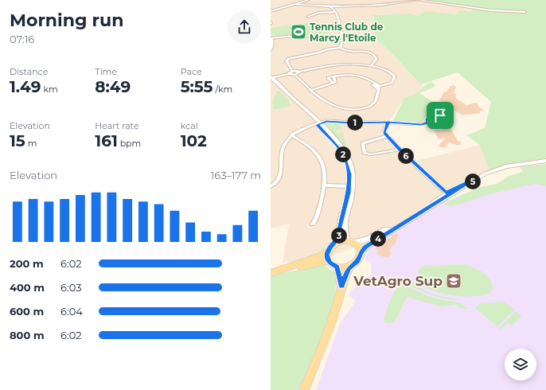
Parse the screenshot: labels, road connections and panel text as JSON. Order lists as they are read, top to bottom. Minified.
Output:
{"places":{"sports":["Tennis Club de Marcy l'Etoile"],"school or university":["VetAgro Sup"]},"page":{"heading":["Morning run","07:16"],"stats":[["Distance","1.49 km"],["Time","8:49"],["Pace","5:55 /km"],["Elevation","15 m"],["Heart rate","161 bpm"],["kcal","102"]],"pins":["1","2","6","5","3","4"],"chart":["Elevation","163–177 m"],"list":[{"name":"200 m","note":"6:02"},{"name":"400 m","note":"6:03"},{"name":"600 m","note":"6:04"},{"name":"800 m","note":"6:02"}]}}
